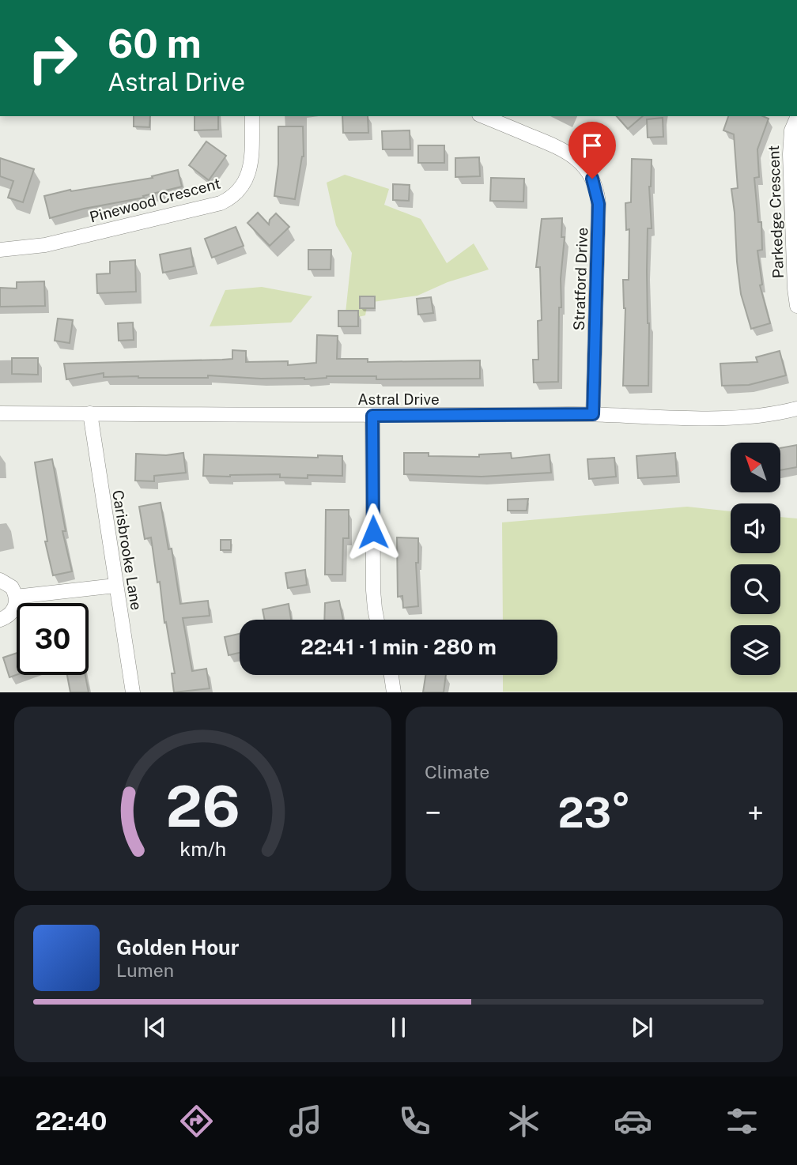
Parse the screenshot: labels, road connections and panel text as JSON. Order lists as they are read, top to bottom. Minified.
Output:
{"streets":{"street":["Pinewood Crescent","Parkedge Crescent","Stratford Drive","Astral Drive","Carisbrooke Lane"]},"crossings":[["Stratford Drive","Astral Drive"],["Astral Drive","Carisbrooke Lane"]],"north":"top left","page":{"turn":["60 m","Astral Drive"],"limit":"30","trip":"22:41 · 1 min · 280 m","tile":"Climate","heat":["−","23°","+"],"song":["Golden Hour","Lumen"],"tabs":"22:40","gauge":["26","km/h"]}}
